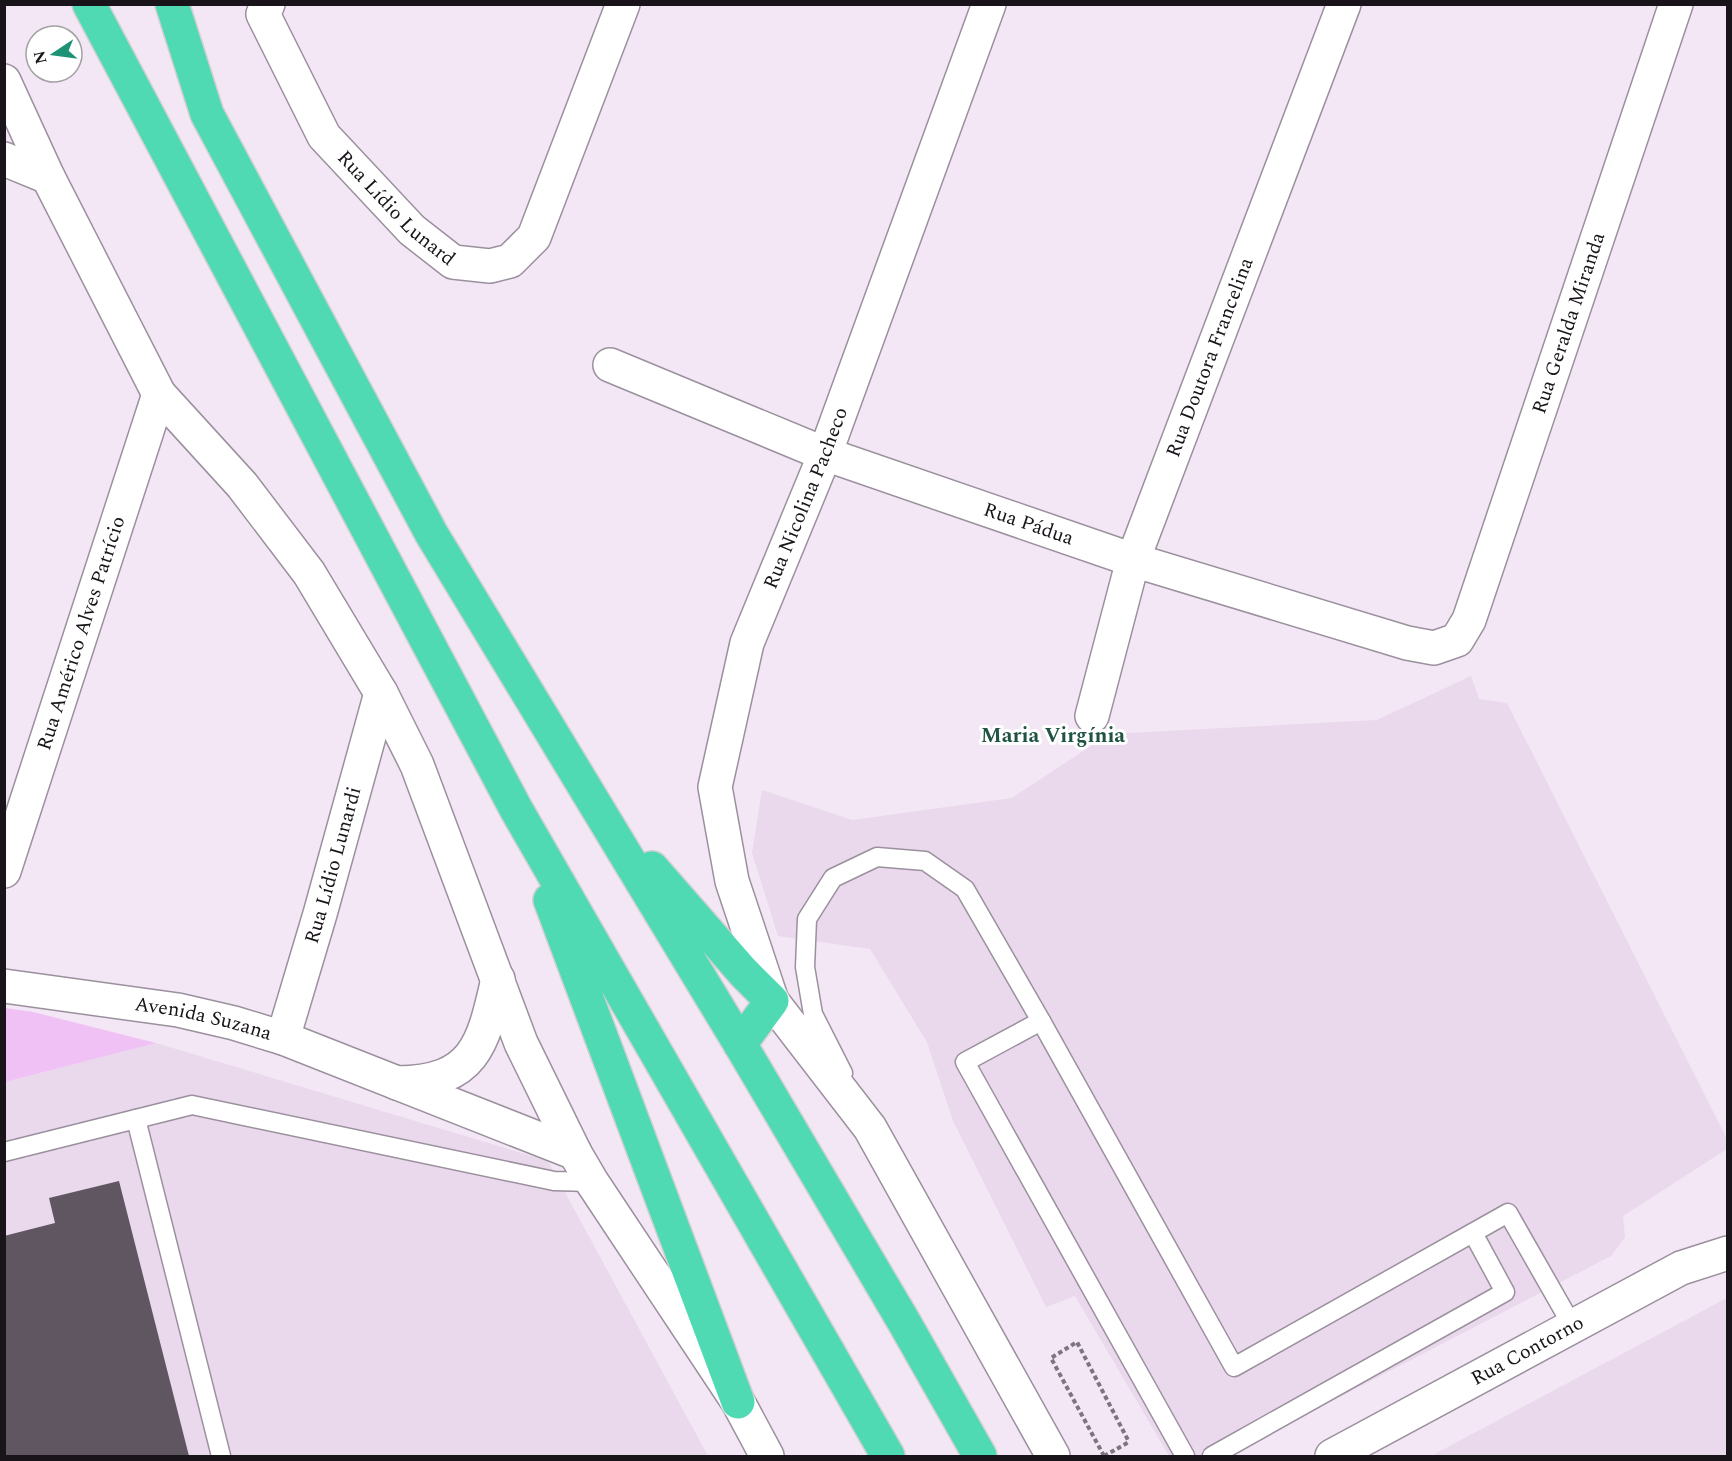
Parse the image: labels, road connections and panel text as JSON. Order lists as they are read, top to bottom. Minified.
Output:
{"streets":{"street":["Rua Lídio Lunard","Rua Geralda Miranda","Rua Doutora Francelina","Rua Nicolina Pacheco","Rua Pádua","Rua Américo Alves Patrício","Rua Lídio Lunardi","Avenida Suzana","Rua Contorno"]},"crossings":[["Rua Geralda Miranda","Rua Pádua"],["Rua Doutora Francelina","Rua Pádua"],["Rua Nicolina Pacheco","Rua Pádua"],["Rua Lídio Lunardi","Avenida Suzana"]],"districts":["Maria Virgínia"],"north":"left"}
